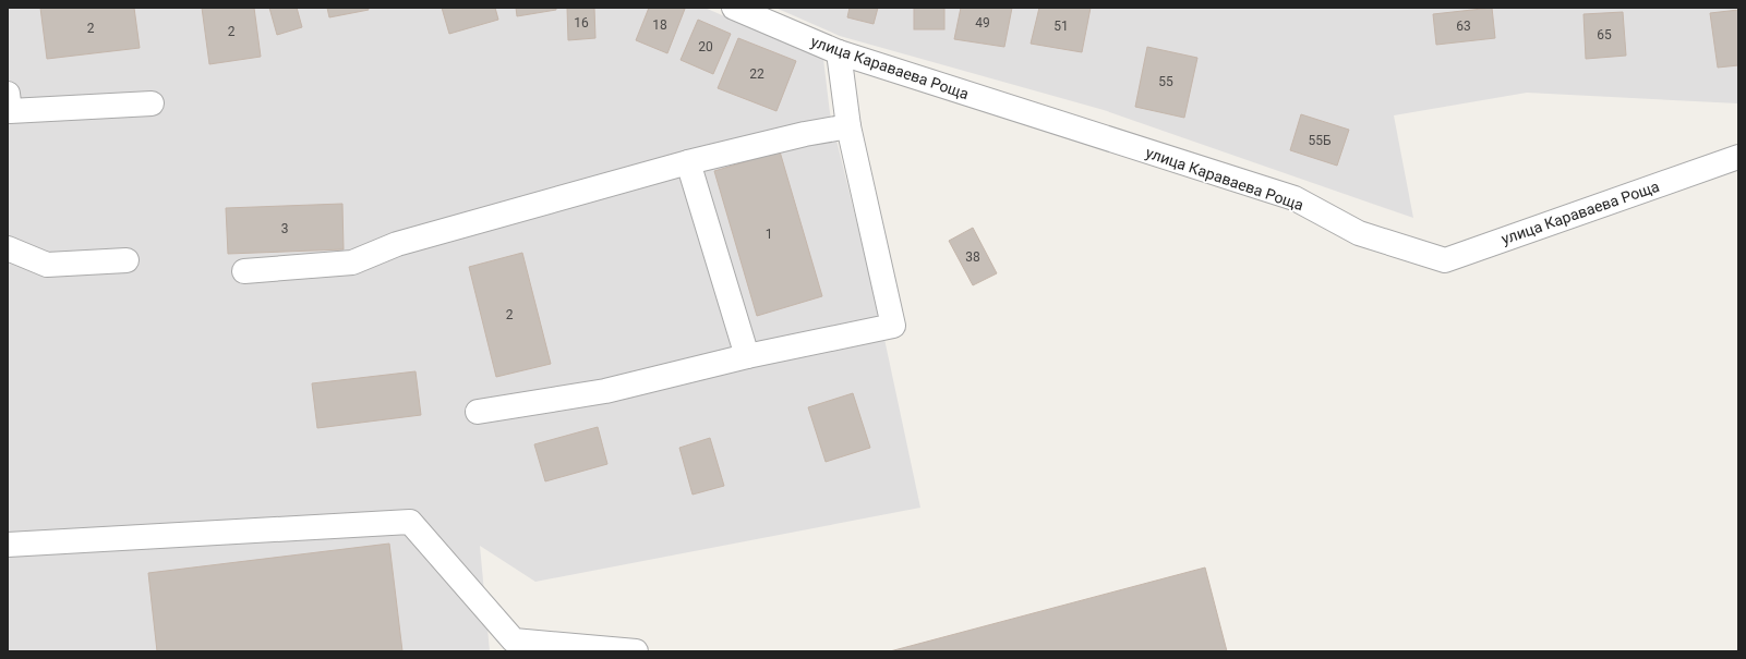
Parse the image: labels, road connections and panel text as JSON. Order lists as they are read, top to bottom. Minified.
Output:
{"streets":{"street":["улица Караваева Роща"]},"house_numbers":["16","49","18","51","63","2","2","65","20","22","55","55Б","3","1","38","2"]}
